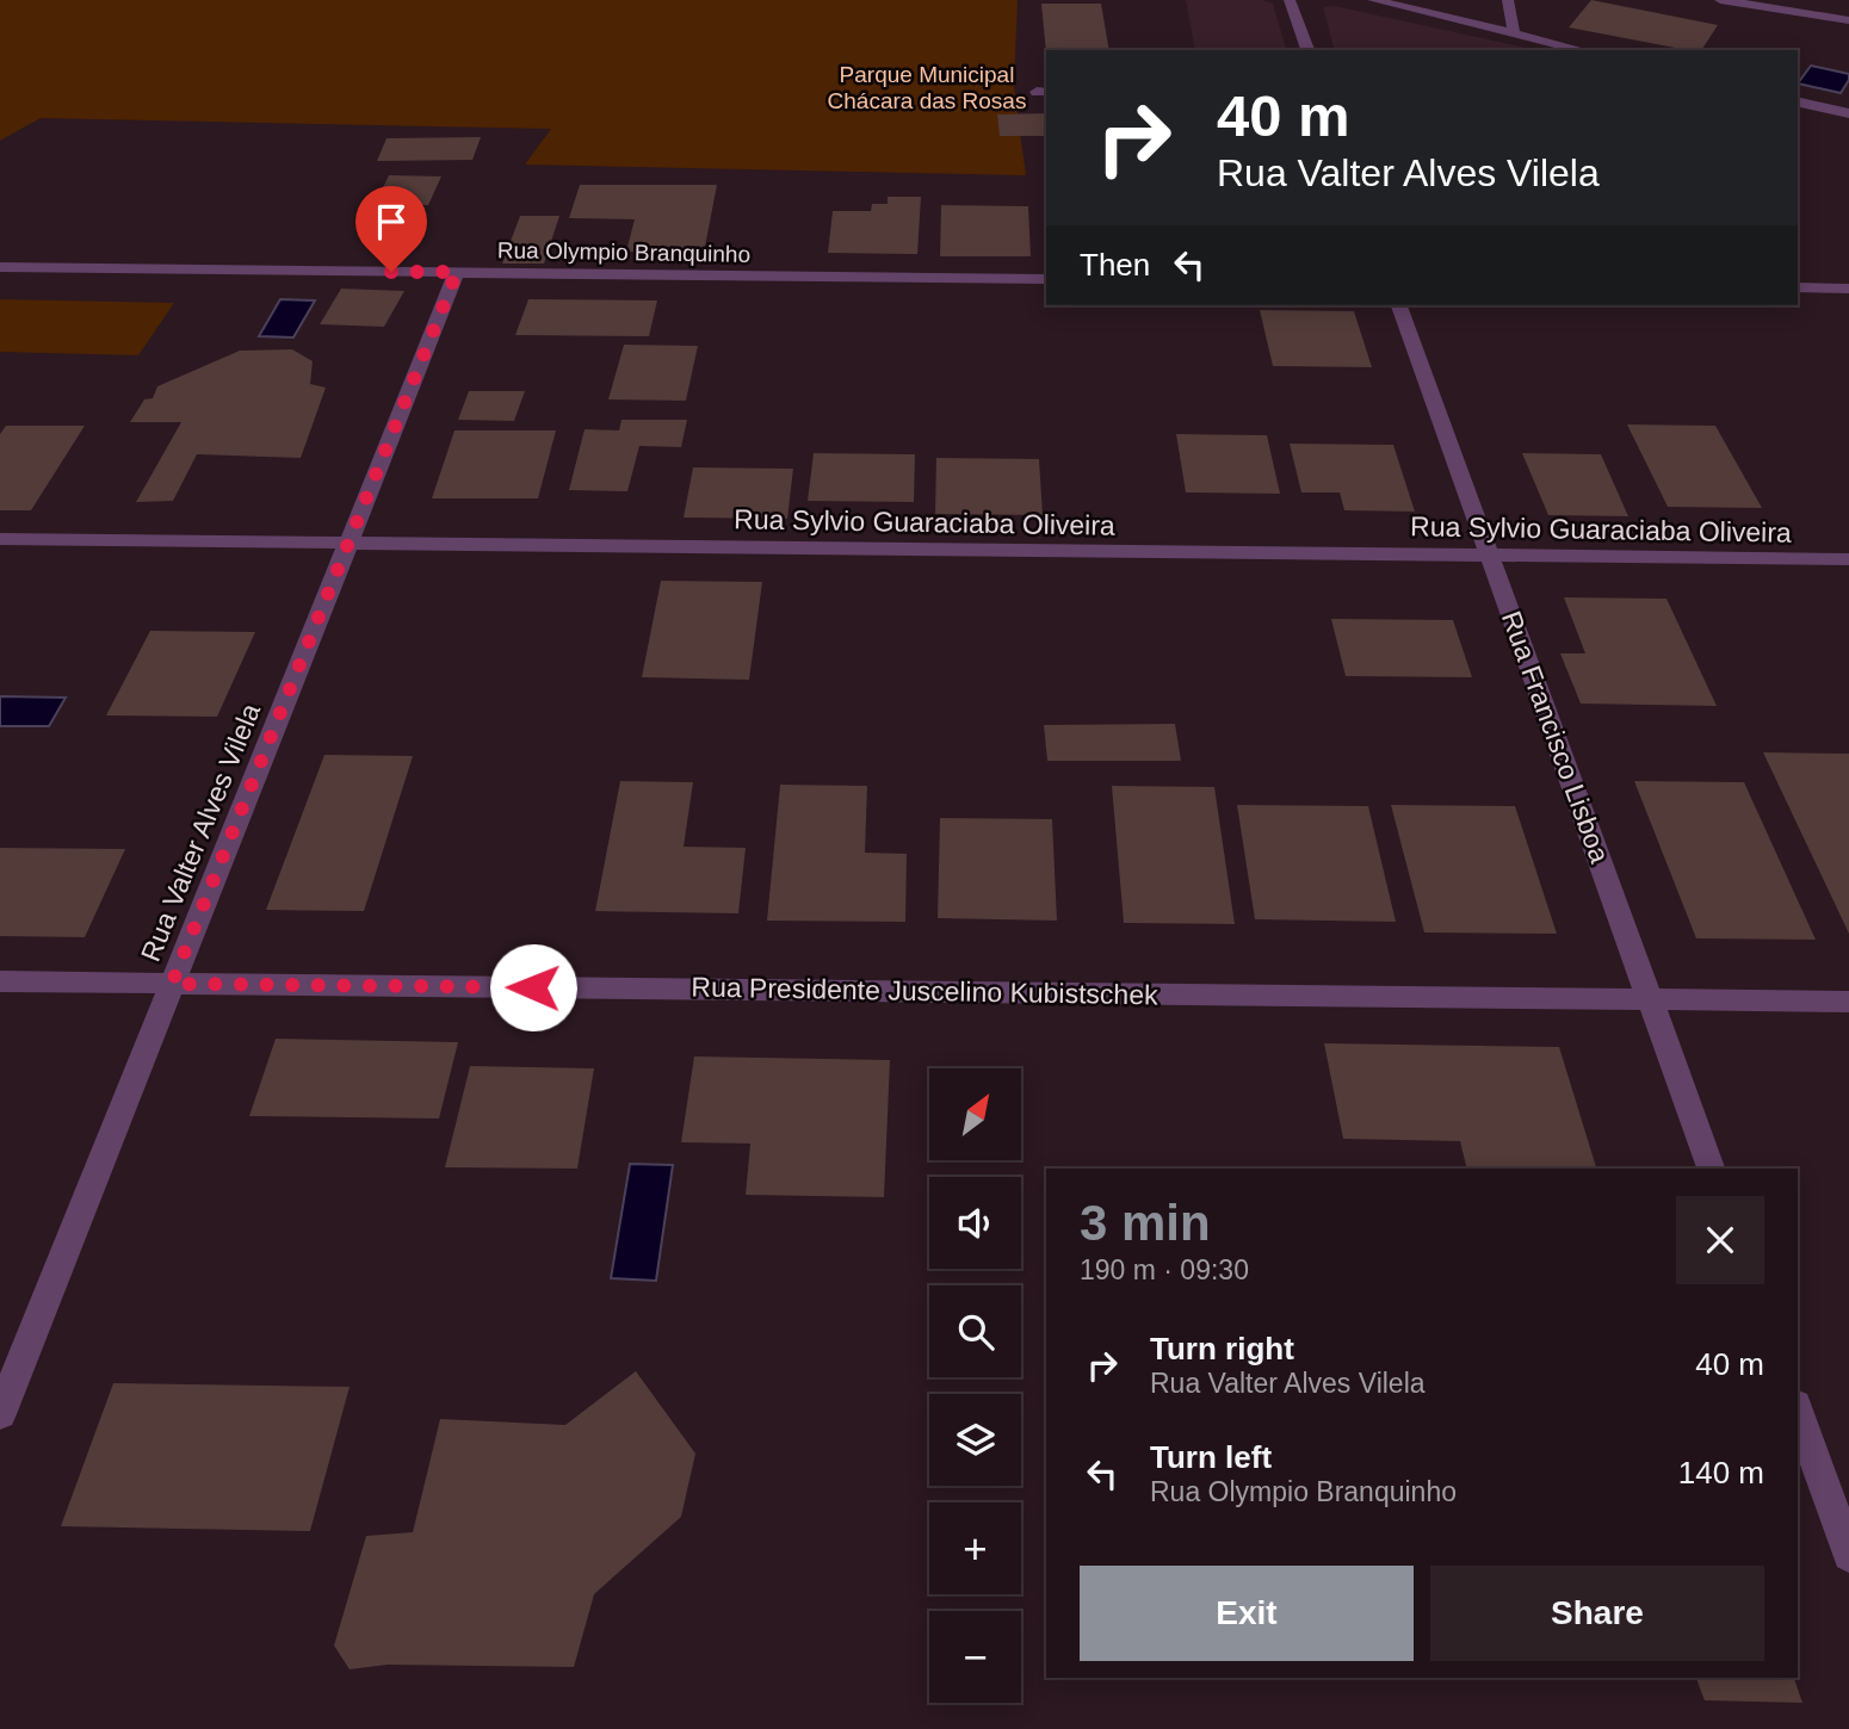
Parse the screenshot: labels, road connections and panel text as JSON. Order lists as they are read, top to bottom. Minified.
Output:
{"streets":{"street":["Rua Olympio Branquinho","Rua Sylvio Guaraciaba Oliveira","Rua Francisco Lisboa","Rua Valter Alves Vilela","Rua Presidente Juscelino Kubistschek"]},"crossings":[["Rua Olympio Branquinho","Rua Valter Alves Vilela"],["Rua Sylvio Guaraciaba Oliveira","Rua Francisco Lisboa"],["Rua Sylvio Guaraciaba Oliveira","Rua Valter Alves Vilela"],["Rua Francisco Lisboa","Rua Presidente Juscelino Kubistschek"],["Rua Valter Alves Vilela","Rua Presidente Juscelino Kubistschek"]],"parks":["Parque Municipal Chácara das Rosas"],"north":"top right","page":{"turn":["40 m","Rua Valter Alves Vilela"],"then":"Then","map_buttons":["+","−"],"heading":["3 min","190 m · 09:30"],"list":[{"name":"Turn right","note":"Rua Valter Alves Vilela","value":"40 m"},{"name":"Turn left","note":"Rua Olympio Branquinho","value":"140 m"}],"buttons":["Exit","Share"]}}
